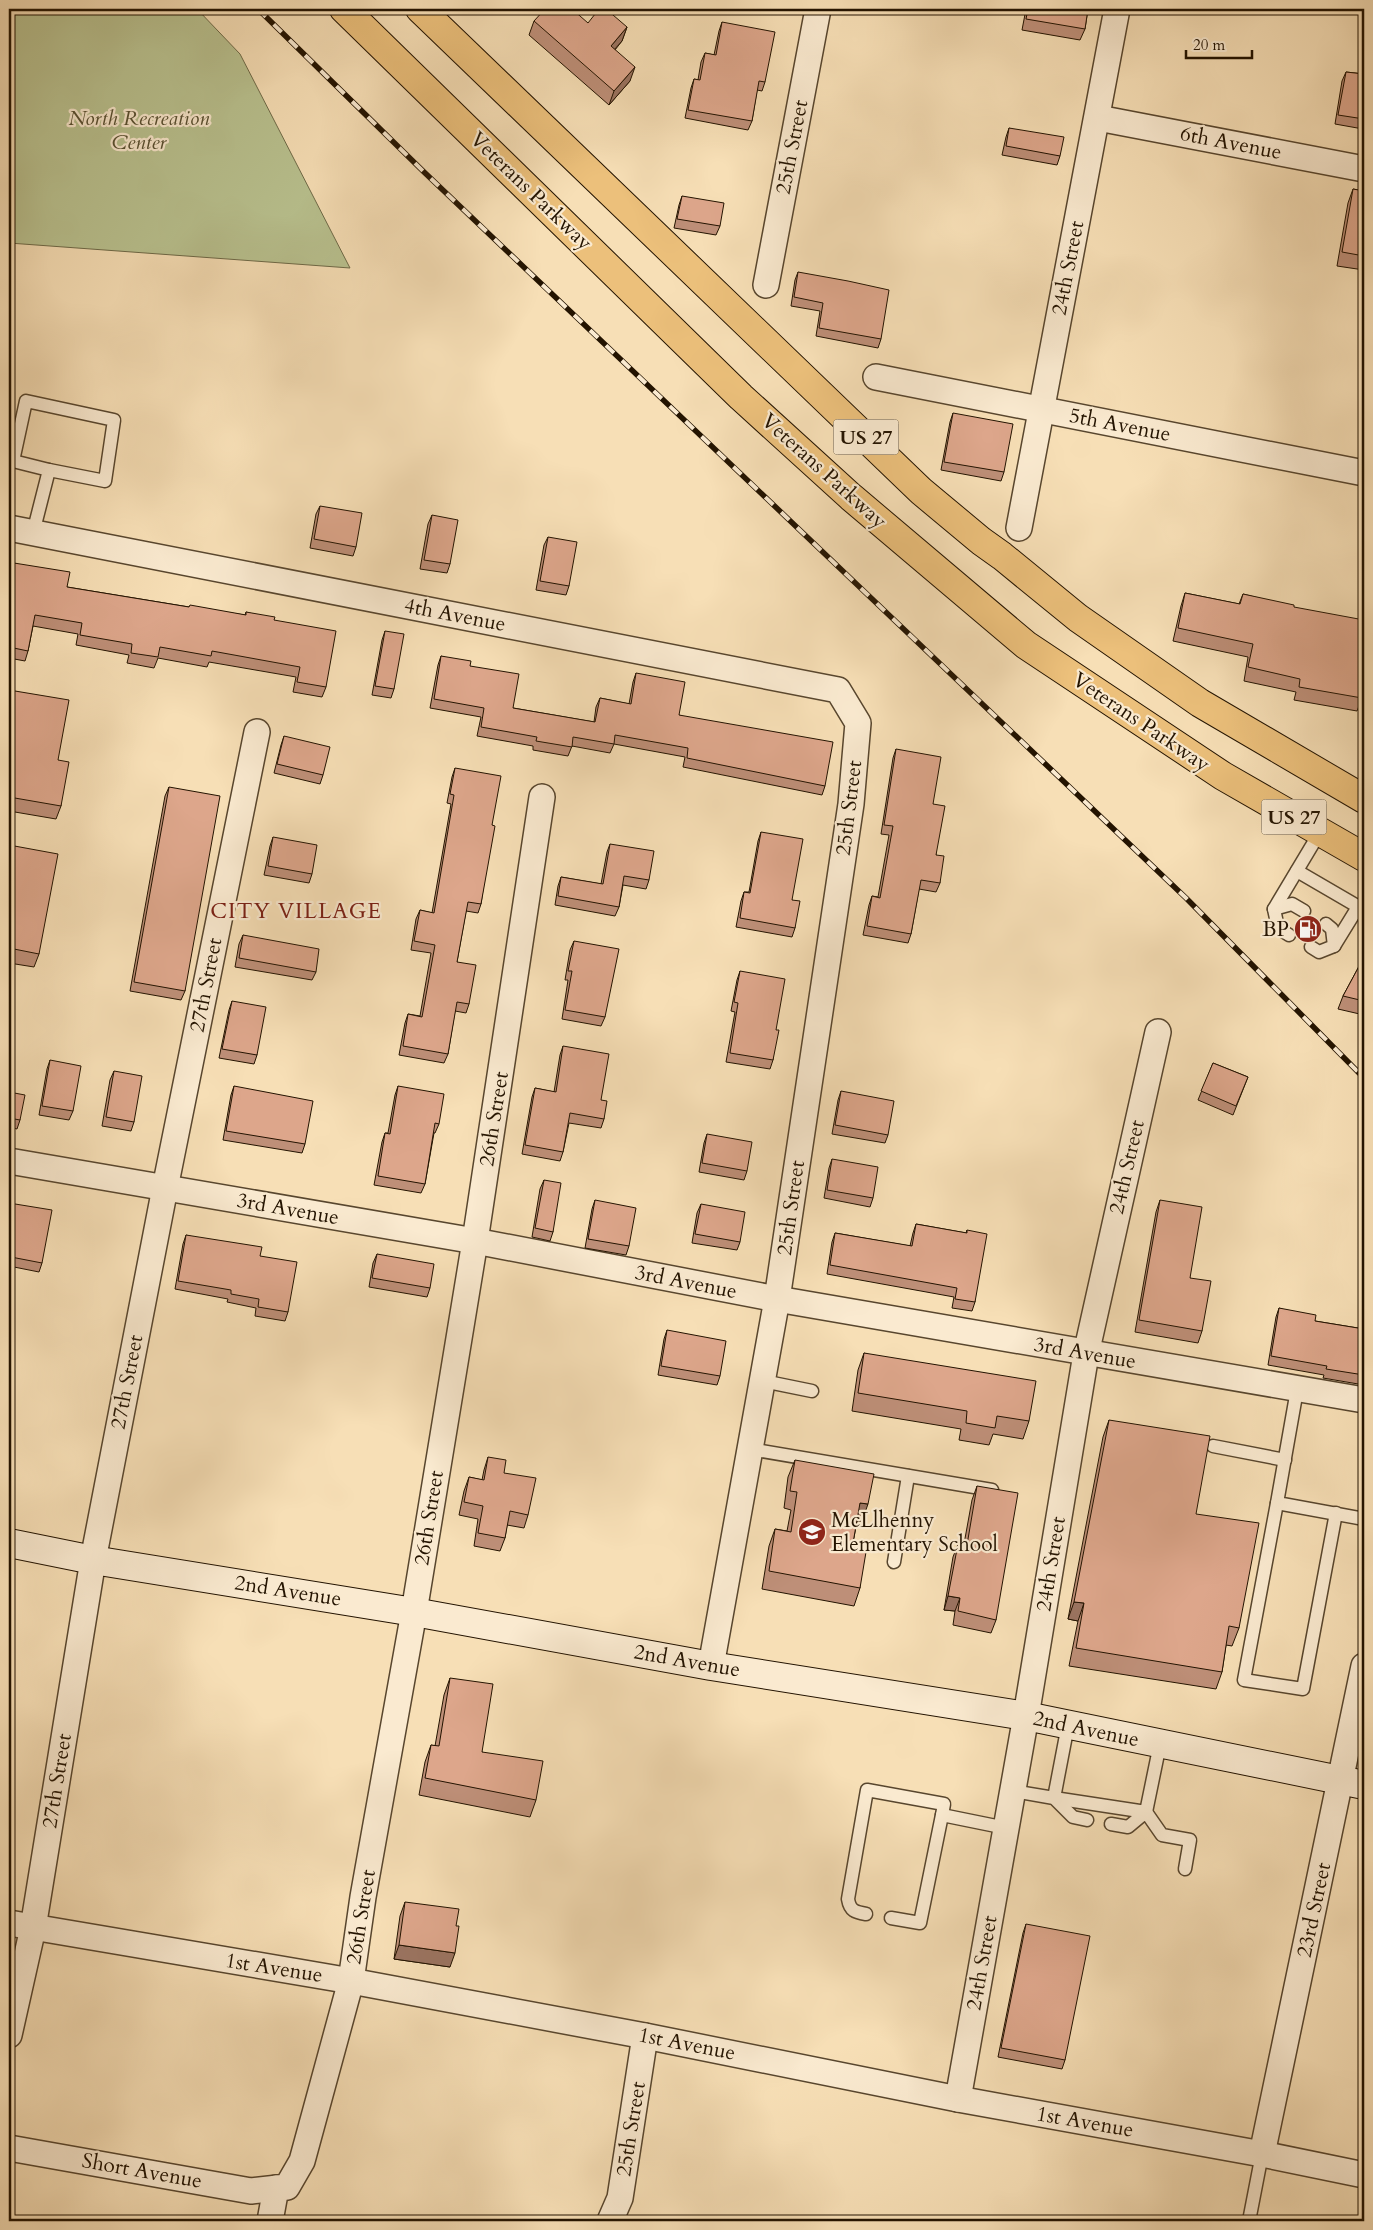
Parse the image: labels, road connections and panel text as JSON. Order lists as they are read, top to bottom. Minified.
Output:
{"streets":{"main road":["Veterans Parkway","US 27","2nd Avenue"],"street":["6th Avenue","25th Street","24th Street","5th Avenue","4th Avenue","27th Street","26th Street","3rd Avenue","23rd Street","1st Avenue","Short Avenue"]},"crossings":[["6th Avenue","24th Street"],["25th Street","4th Avenue"],["25th Street","3rd Avenue"],["25th Street","2nd Avenue"],["25th Street","1st Avenue"],["24th Street","5th Avenue"],["24th Street","3rd Avenue"],["24th Street","2nd Avenue"],["24th Street","1st Avenue"],["27th Street","3rd Avenue"],["27th Street","2nd Avenue"],["27th Street","1st Avenue"],["26th Street","3rd Avenue"],["26th Street","2nd Avenue"],["26th Street","1st Avenue"],["26th Street","Short Avenue"],["2nd Avenue","23rd Street"],["23rd Street","1st Avenue"]],"districts":["CITY VILLAGE"],"parks":["North Recreation Center"],"places":{"fuel station":["BP"],"school or university":["McLlhenny Elementary School"]},"scale_bar":"20 m"}
